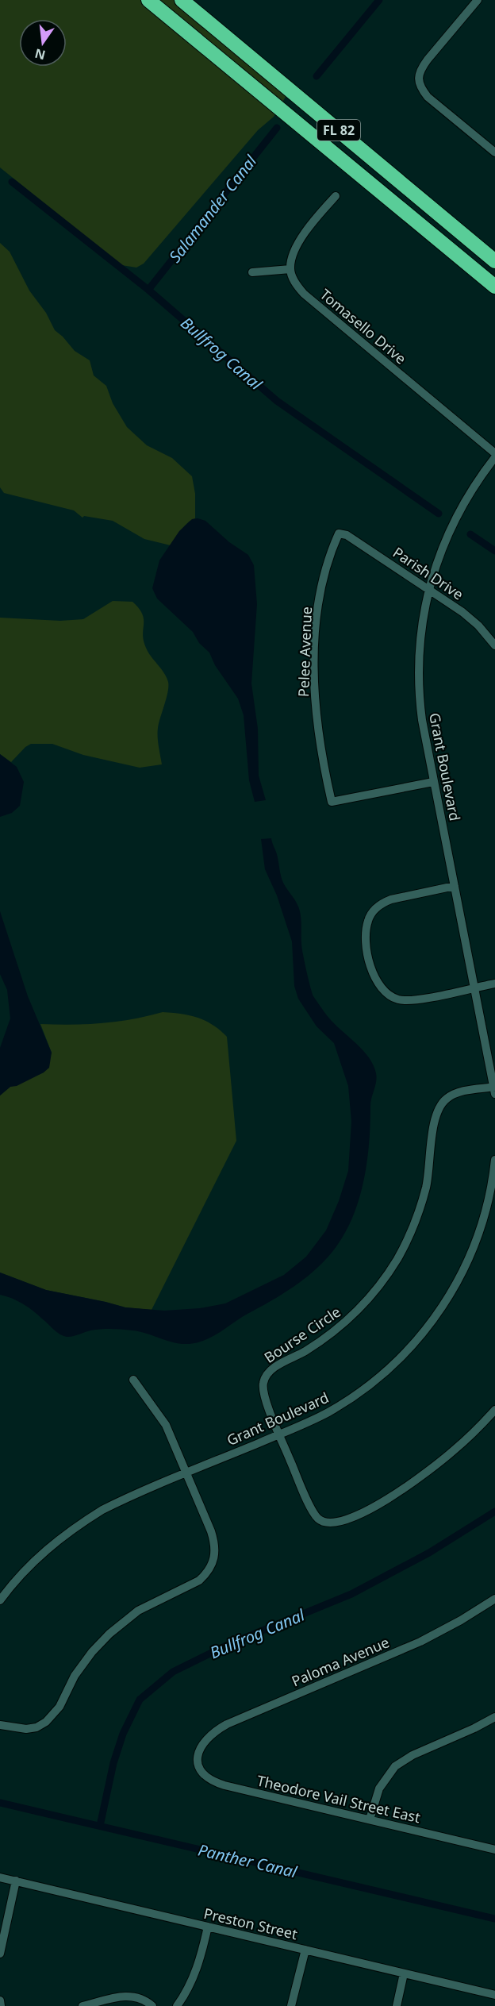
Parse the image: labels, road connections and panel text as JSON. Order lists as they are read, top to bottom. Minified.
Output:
{"streets":{"highway":["FL 82"],"street":["Tomasello Drive","Parish Drive","Pelee Avenue","Grant Boulevard","Bourse Circle","Paloma Avenue","Theodore Vail Street East","Preston Street"]},"crossings":[["Parish Drive","Pelee Avenue"],["Parish Drive","Grant Boulevard"],["Pelee Avenue","Grant Boulevard"],["Grant Boulevard","Bourse Circle"],["Paloma Avenue","Theodore Vail Street East"]],"water":["Salamander Canal","Bullfrog Canal","Panther Canal"],"north":"bottom"}
